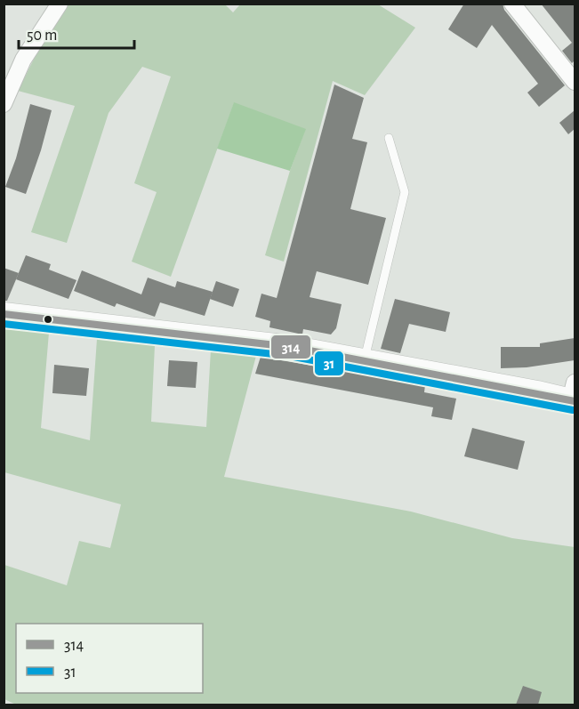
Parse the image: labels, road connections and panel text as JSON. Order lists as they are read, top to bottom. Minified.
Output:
{"lines":["transit line 314","transit line 31"],"legend":["314","31"],"scale_bar":"50 m"}
